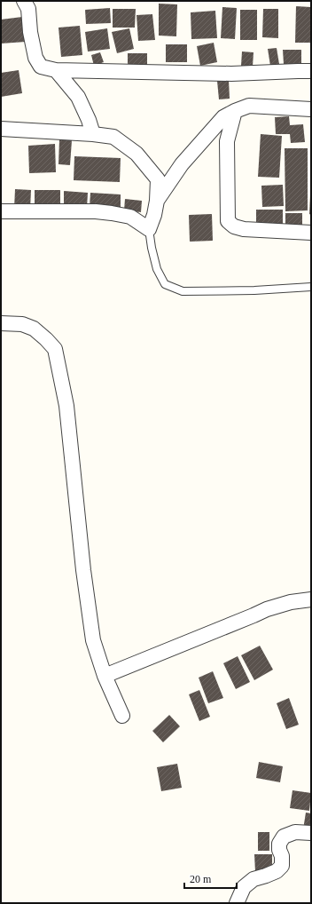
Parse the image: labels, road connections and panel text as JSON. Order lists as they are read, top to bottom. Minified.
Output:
{"scale_bar":"20 m"}
